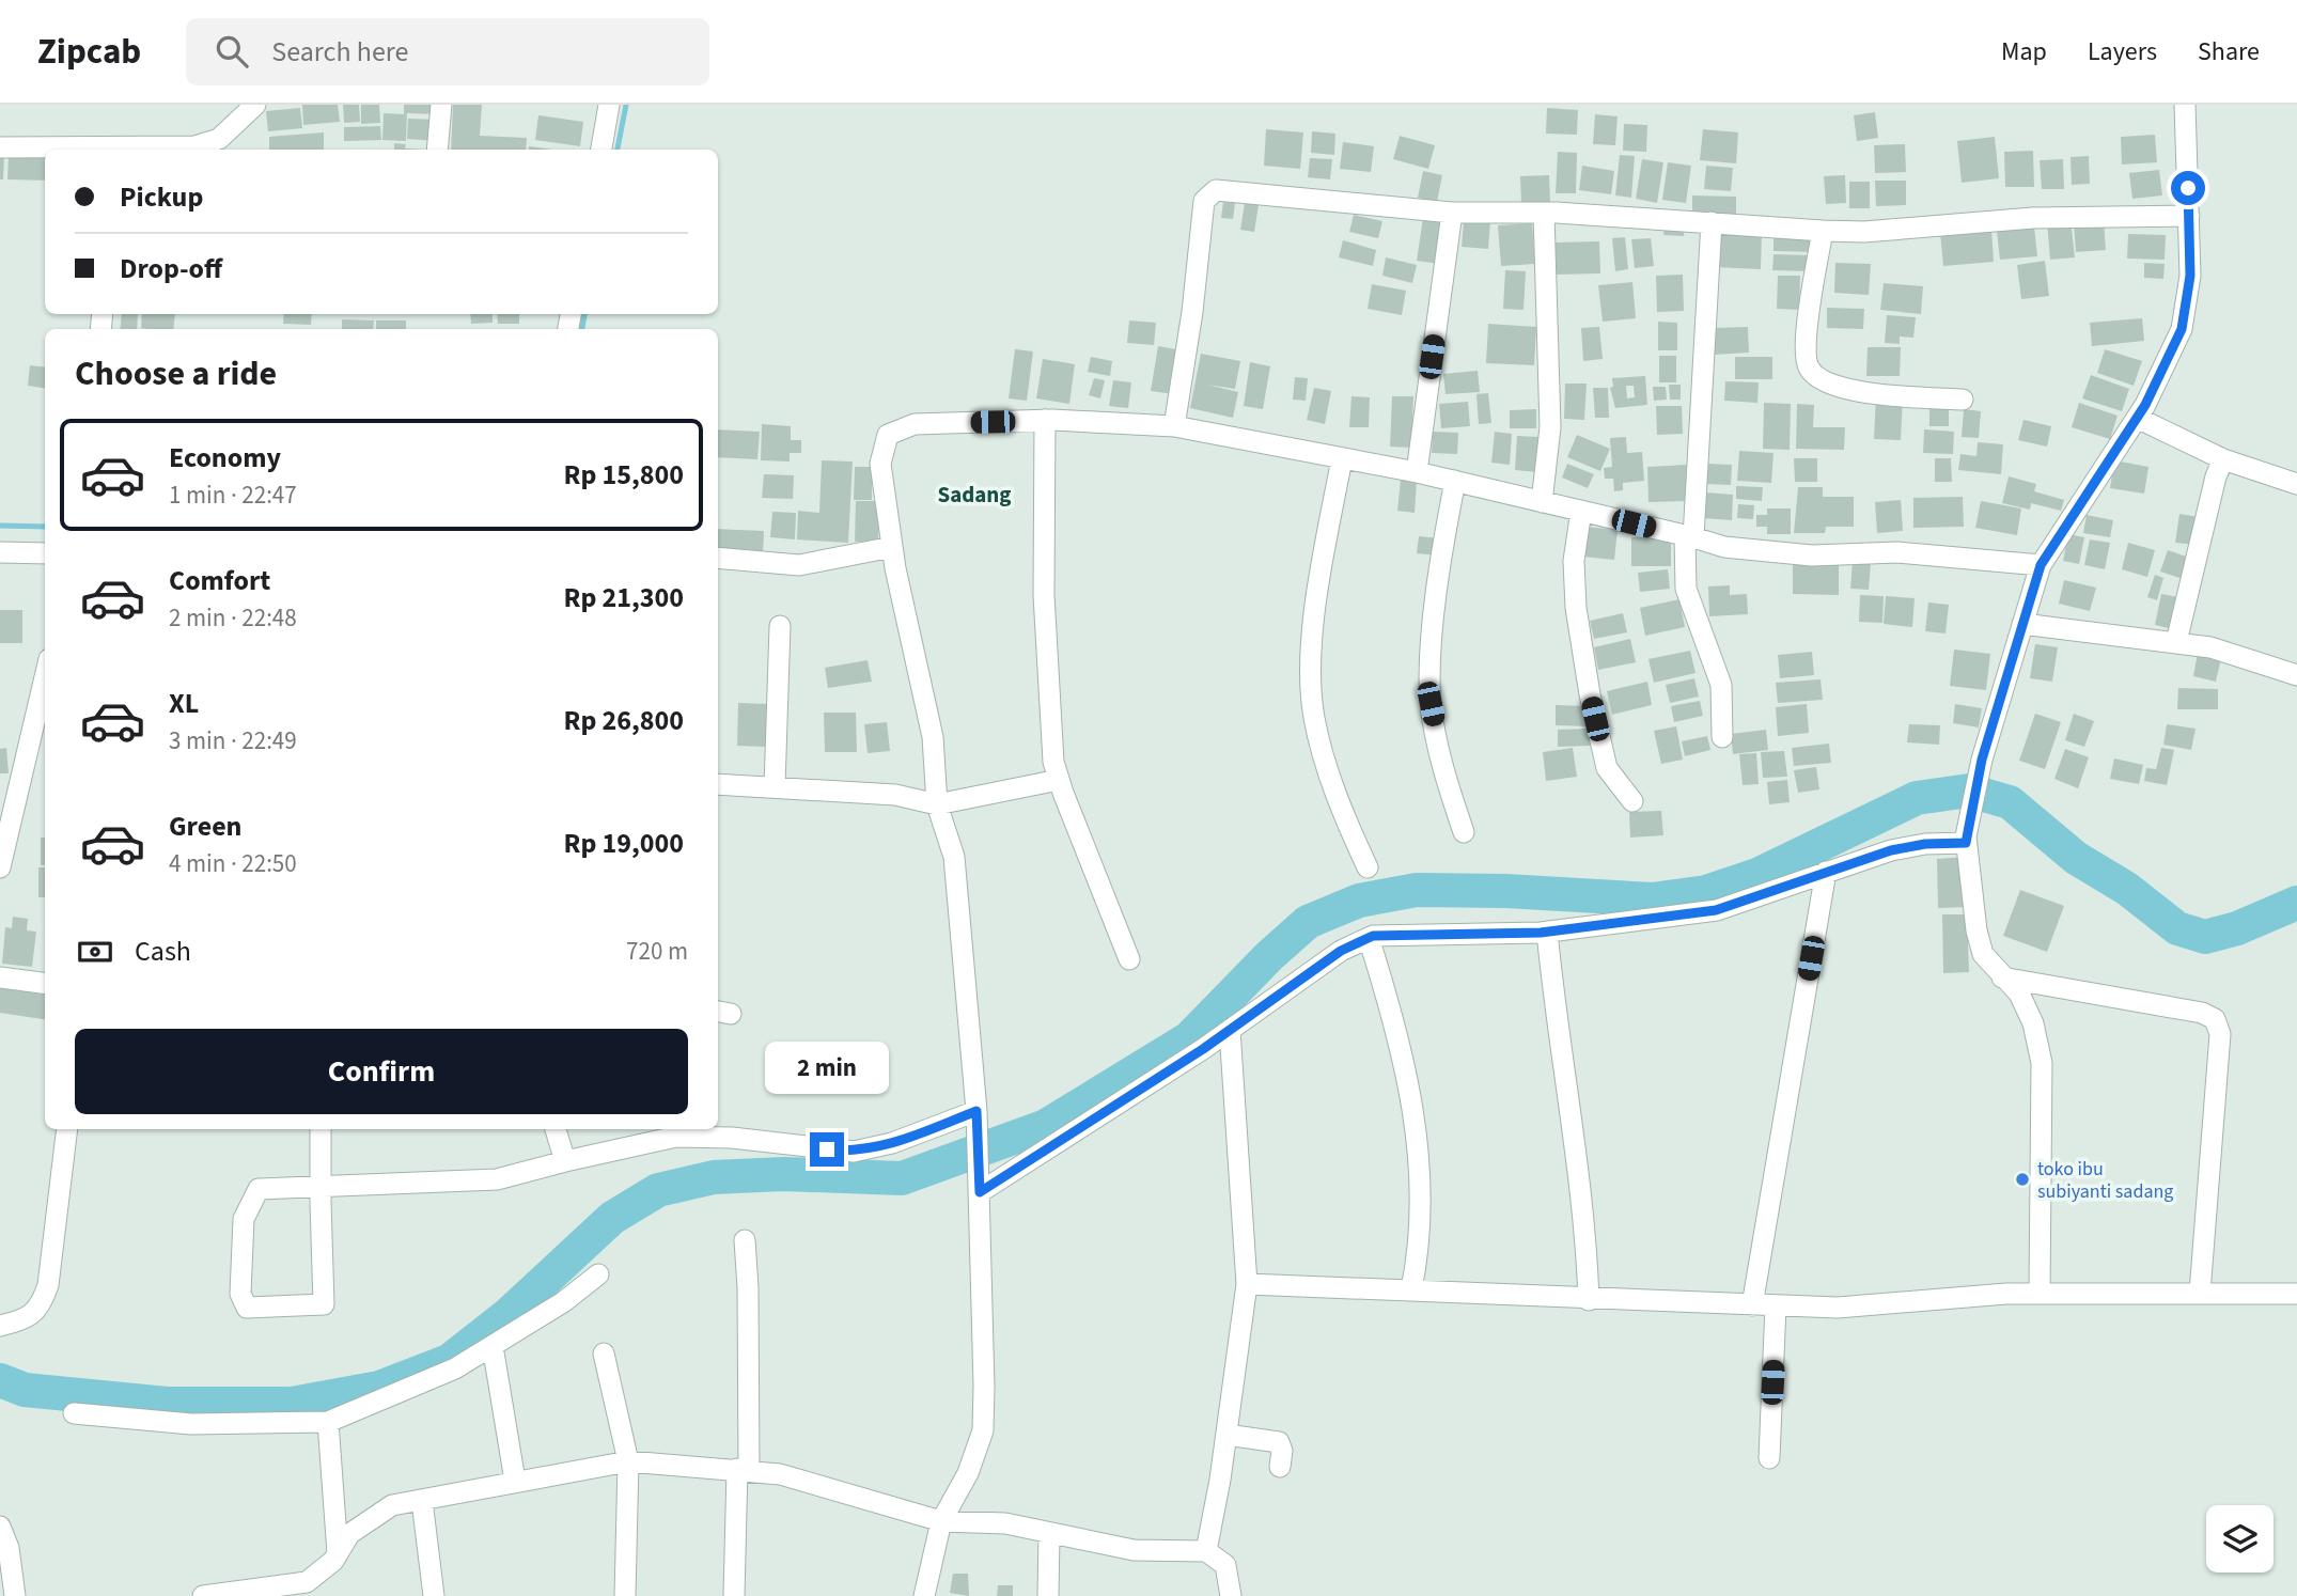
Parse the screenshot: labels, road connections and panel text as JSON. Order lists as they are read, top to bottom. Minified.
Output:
{"districts":["Sadang"],"places":["toko ibu subiyanti sadang"],"page":{"header":"Zipcab","search":"Search here","nav":["Map","Layers","Share"],"banner":["Pickup","Drop-off"],"heading":"Choose a ride","list":[{"name":"Economy","note":"1 min · 22:47","value":"Rp 15,800"},{"name":"Comfort","note":"2 min · 22:48","value":"Rp 21,300"},{"name":"XL","note":"3 min · 22:49","value":"Rp 26,800"},{"name":"Green","note":"4 min · 22:50","value":"Rp 19,000"}],"pay":["Cash","720 m"],"buttons":"Confirm","bubble":"2 min"}}
